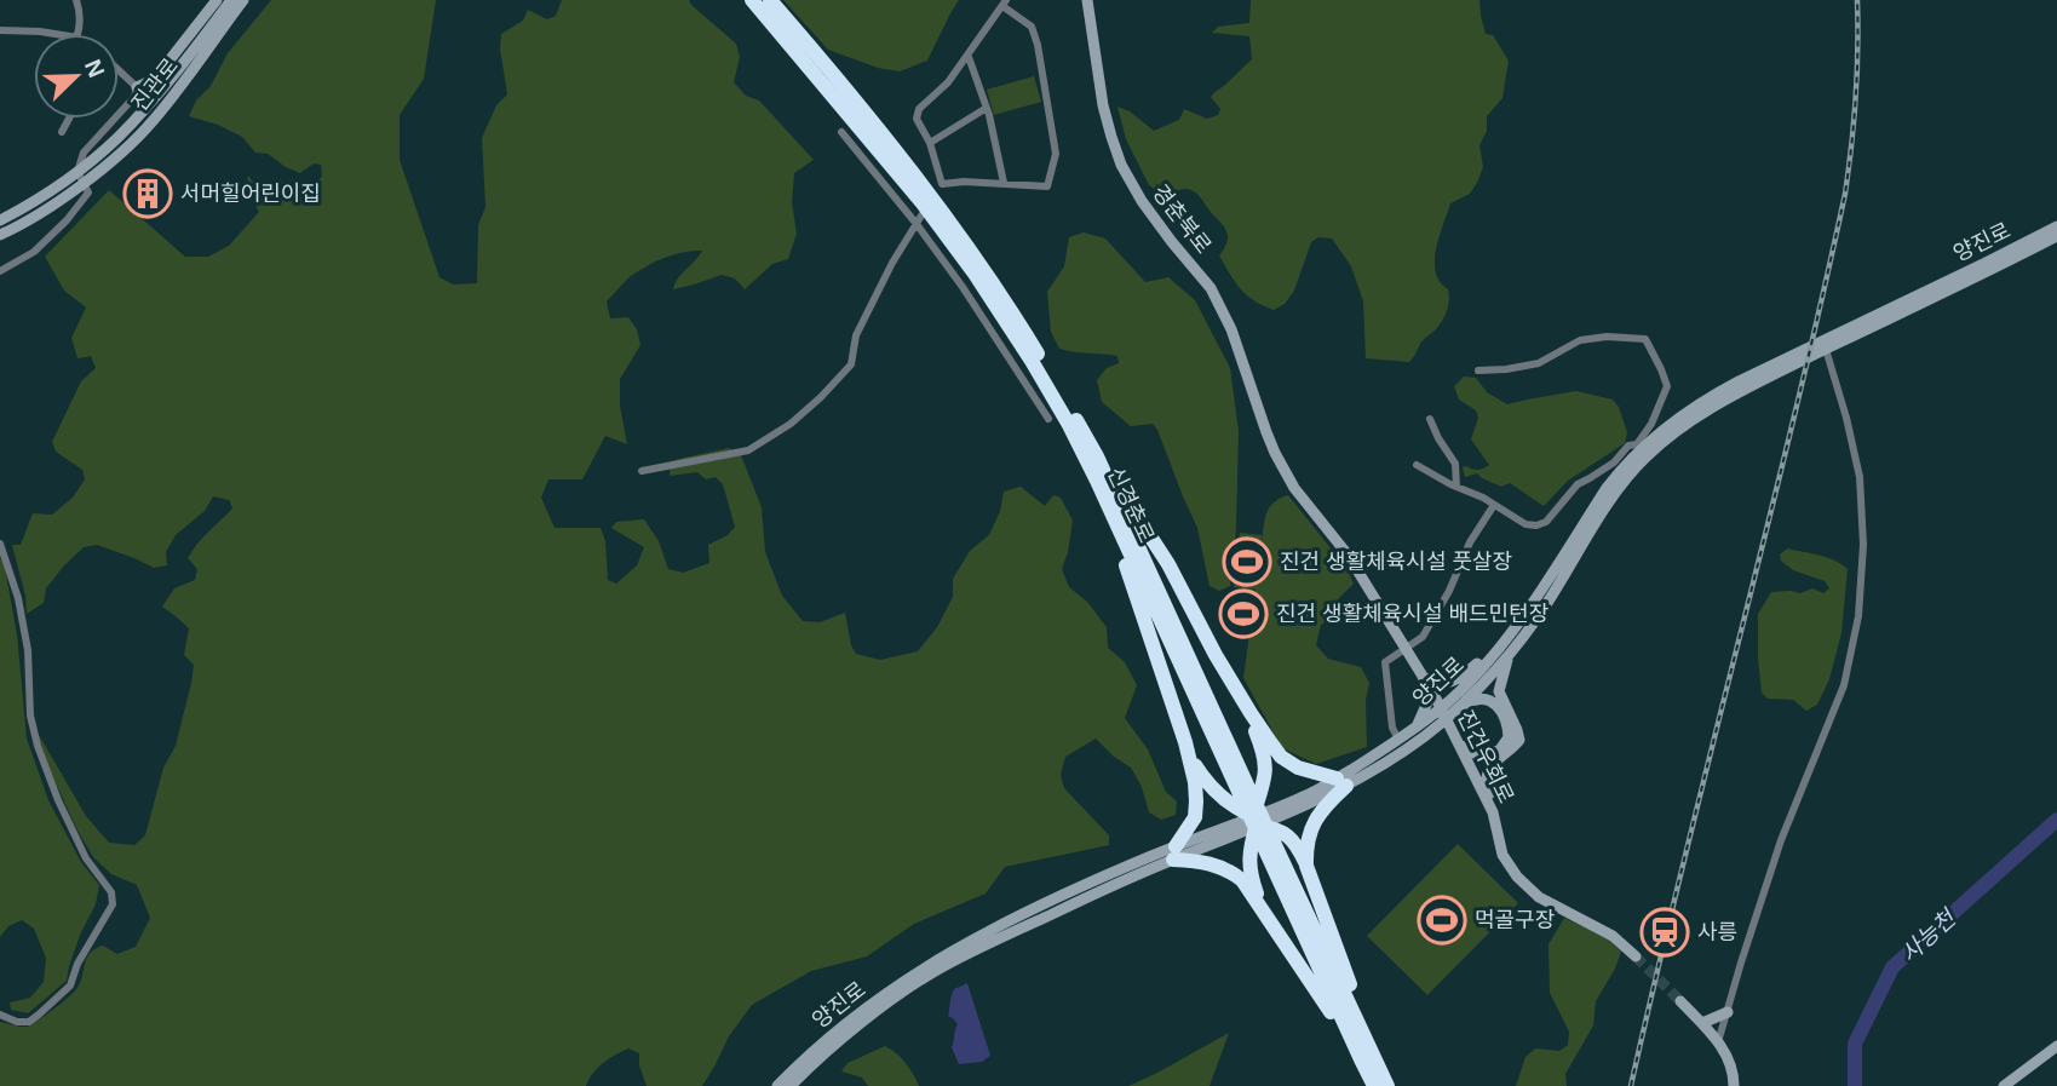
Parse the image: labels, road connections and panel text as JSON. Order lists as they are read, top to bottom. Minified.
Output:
{"streets":{"highway":["신경춘로"],"main road":["진관로","경춘북로","양진로","진건우회로"]},"crossings":[["경춘북로","진건우회로"],["양진로","진건우회로"]],"water":["사능천"],"places":{"building":["서머힐어린이집"],"sports":["진건 생활체육시설 풋살장","진건 생활체육시설 배드민턴장","먹골구장"],"station":["사릉"]},"north":"top right"}
